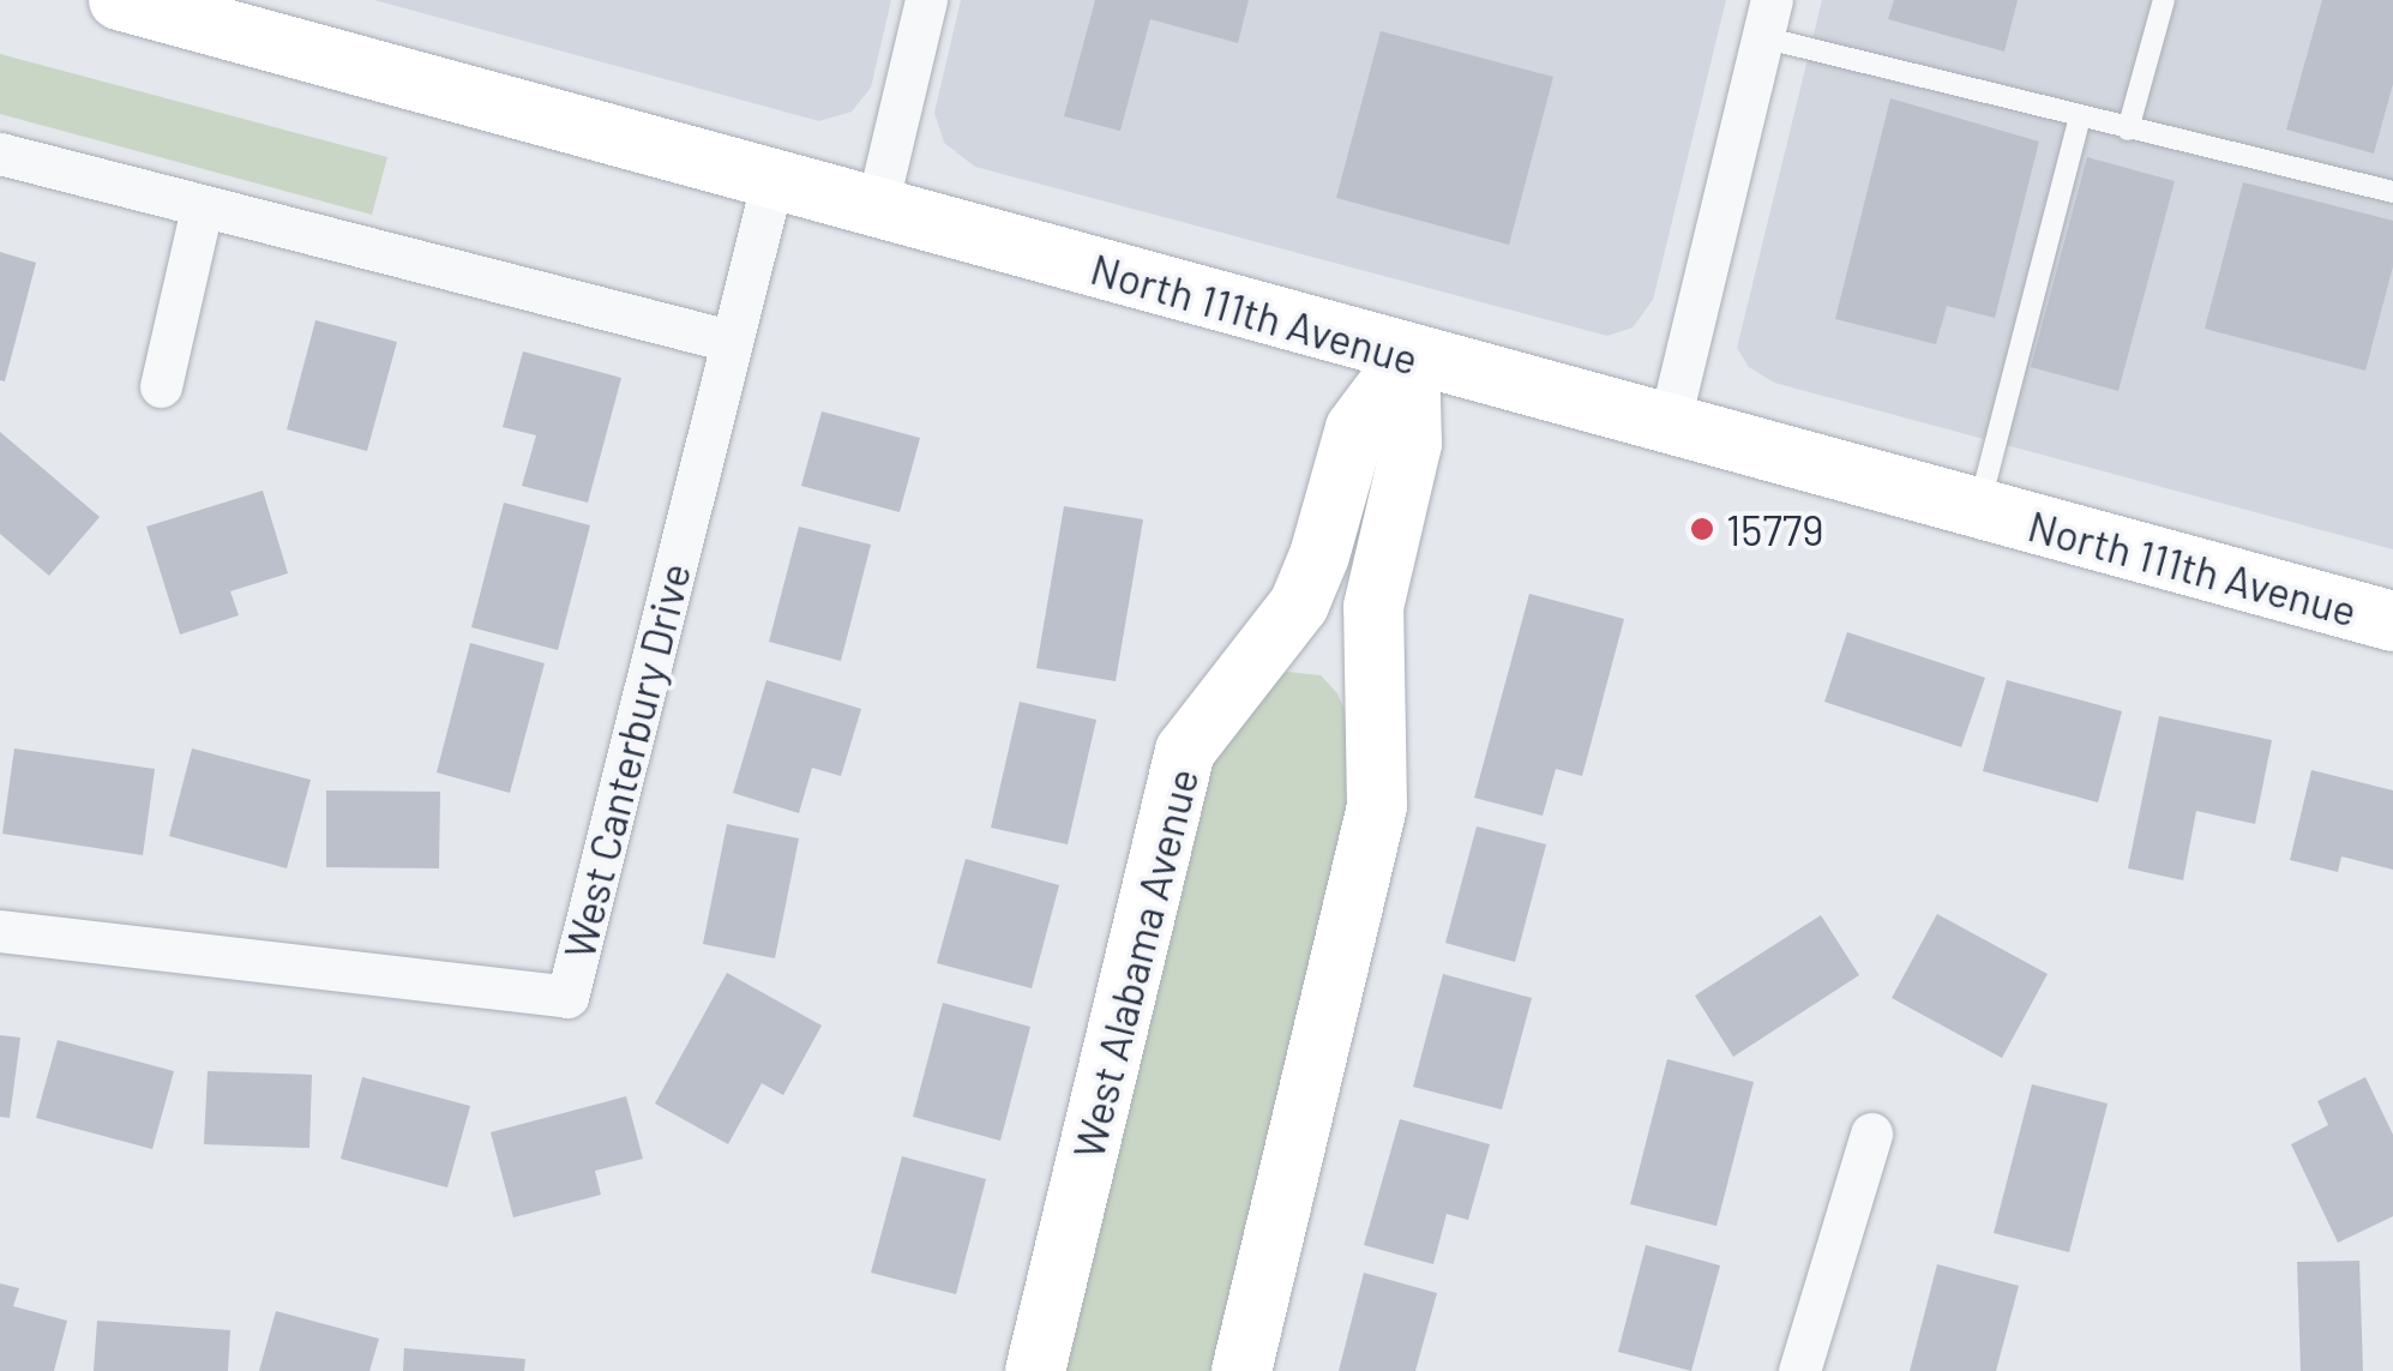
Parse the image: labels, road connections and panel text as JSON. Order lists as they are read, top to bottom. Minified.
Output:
{"streets":{"street":["North 111th Avenue","West Canterbury Drive","West Alabama Avenue"]},"crossings":[["North 111th Avenue","West Canterbury Drive"],["North 111th Avenue","West Alabama Avenue"]],"places":["15779"]}
